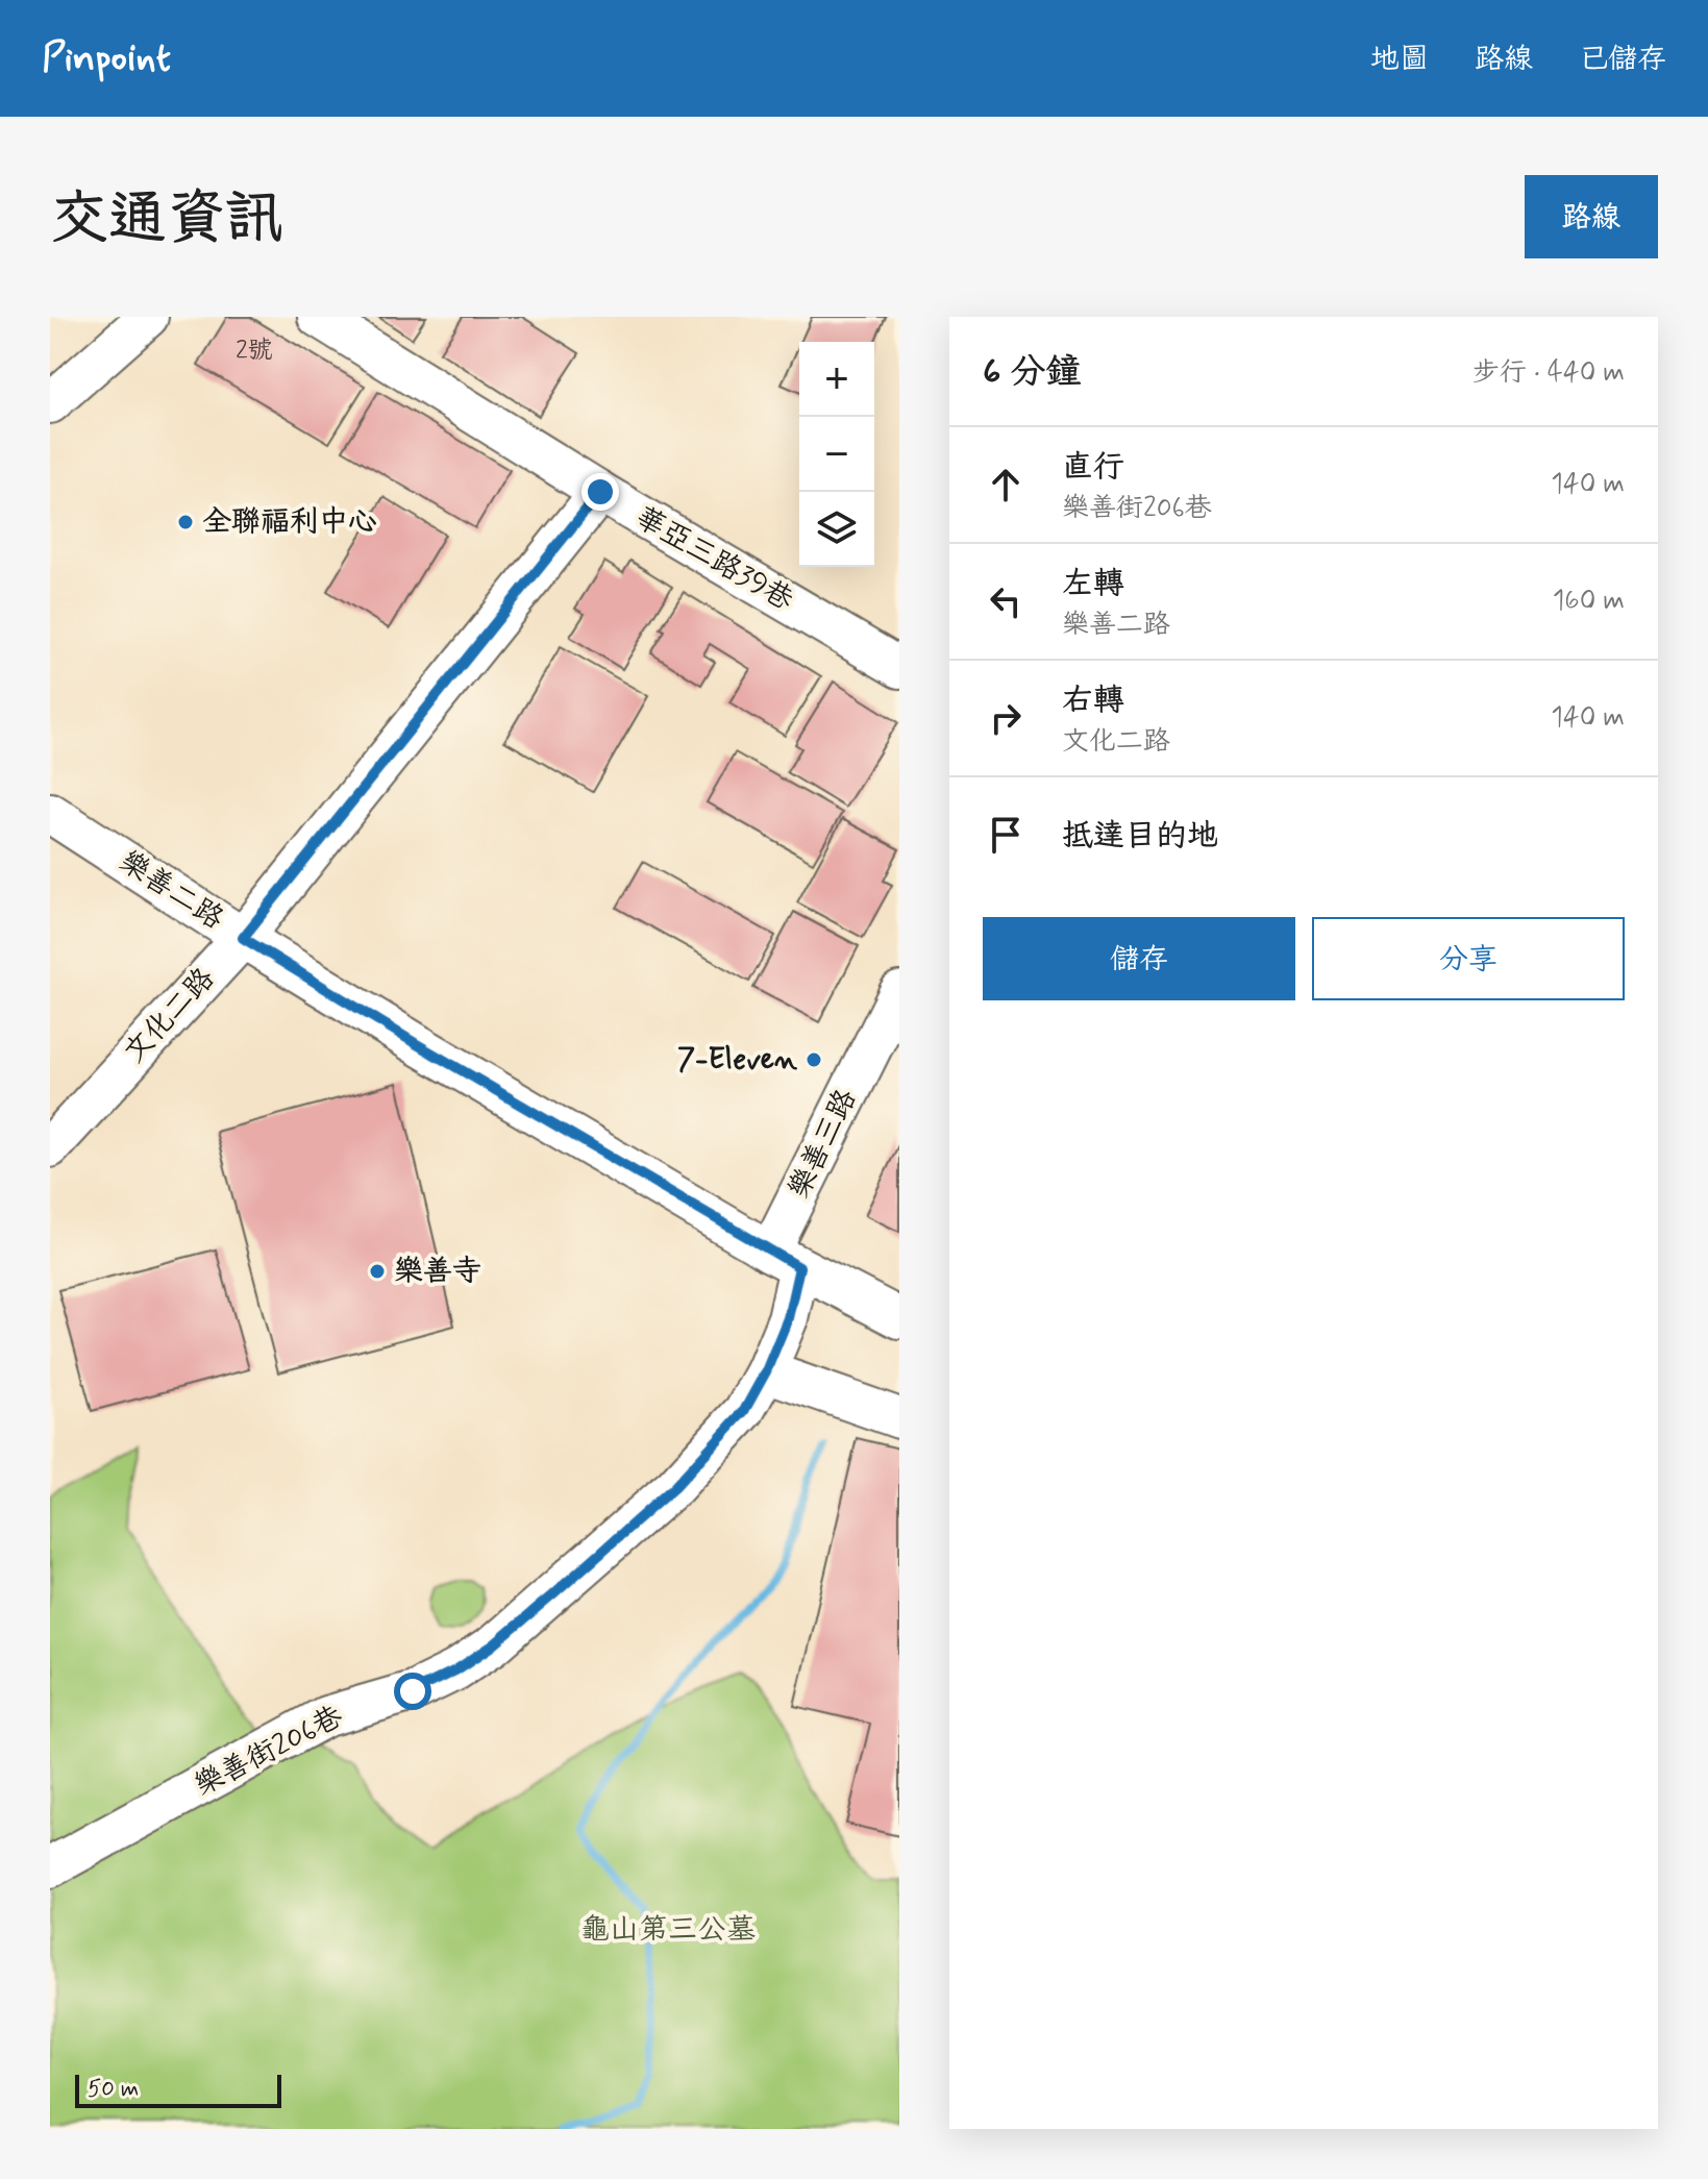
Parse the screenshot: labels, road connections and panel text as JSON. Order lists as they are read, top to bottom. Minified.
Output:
{"streets":{"street":["華亞三路39巷","樂善二路","文化二路","樂善三路","樂善街206巷"]},"crossings":[["華亞三路39巷","文化二路"],["樂善二路","文化二路"],["樂善二路","樂善三路"],["樂善二路","樂善街206巷"],["樂善三路","樂善街206巷"]],"parks":["龜山第三公墓"],"places":["全聯福利中心","7-Eleven","樂善寺"],"house_numbers":["2號"],"scale_bar":"50 m","page":{"header":"Pinpoint","nav":["地圖","路線","已儲存"],"buttons":["路線",["儲存","分享"]],"title":"交通資訊","heading":["6 分鐘","步行 · 440 m"],"map_buttons":["+","−"],"list":[["直行","樂善街206巷","140 m"],["左轉","樂善二路","160 m"],["右轉","文化二路","140 m"],"抵達目的地"],"scale":"50 m"}}
